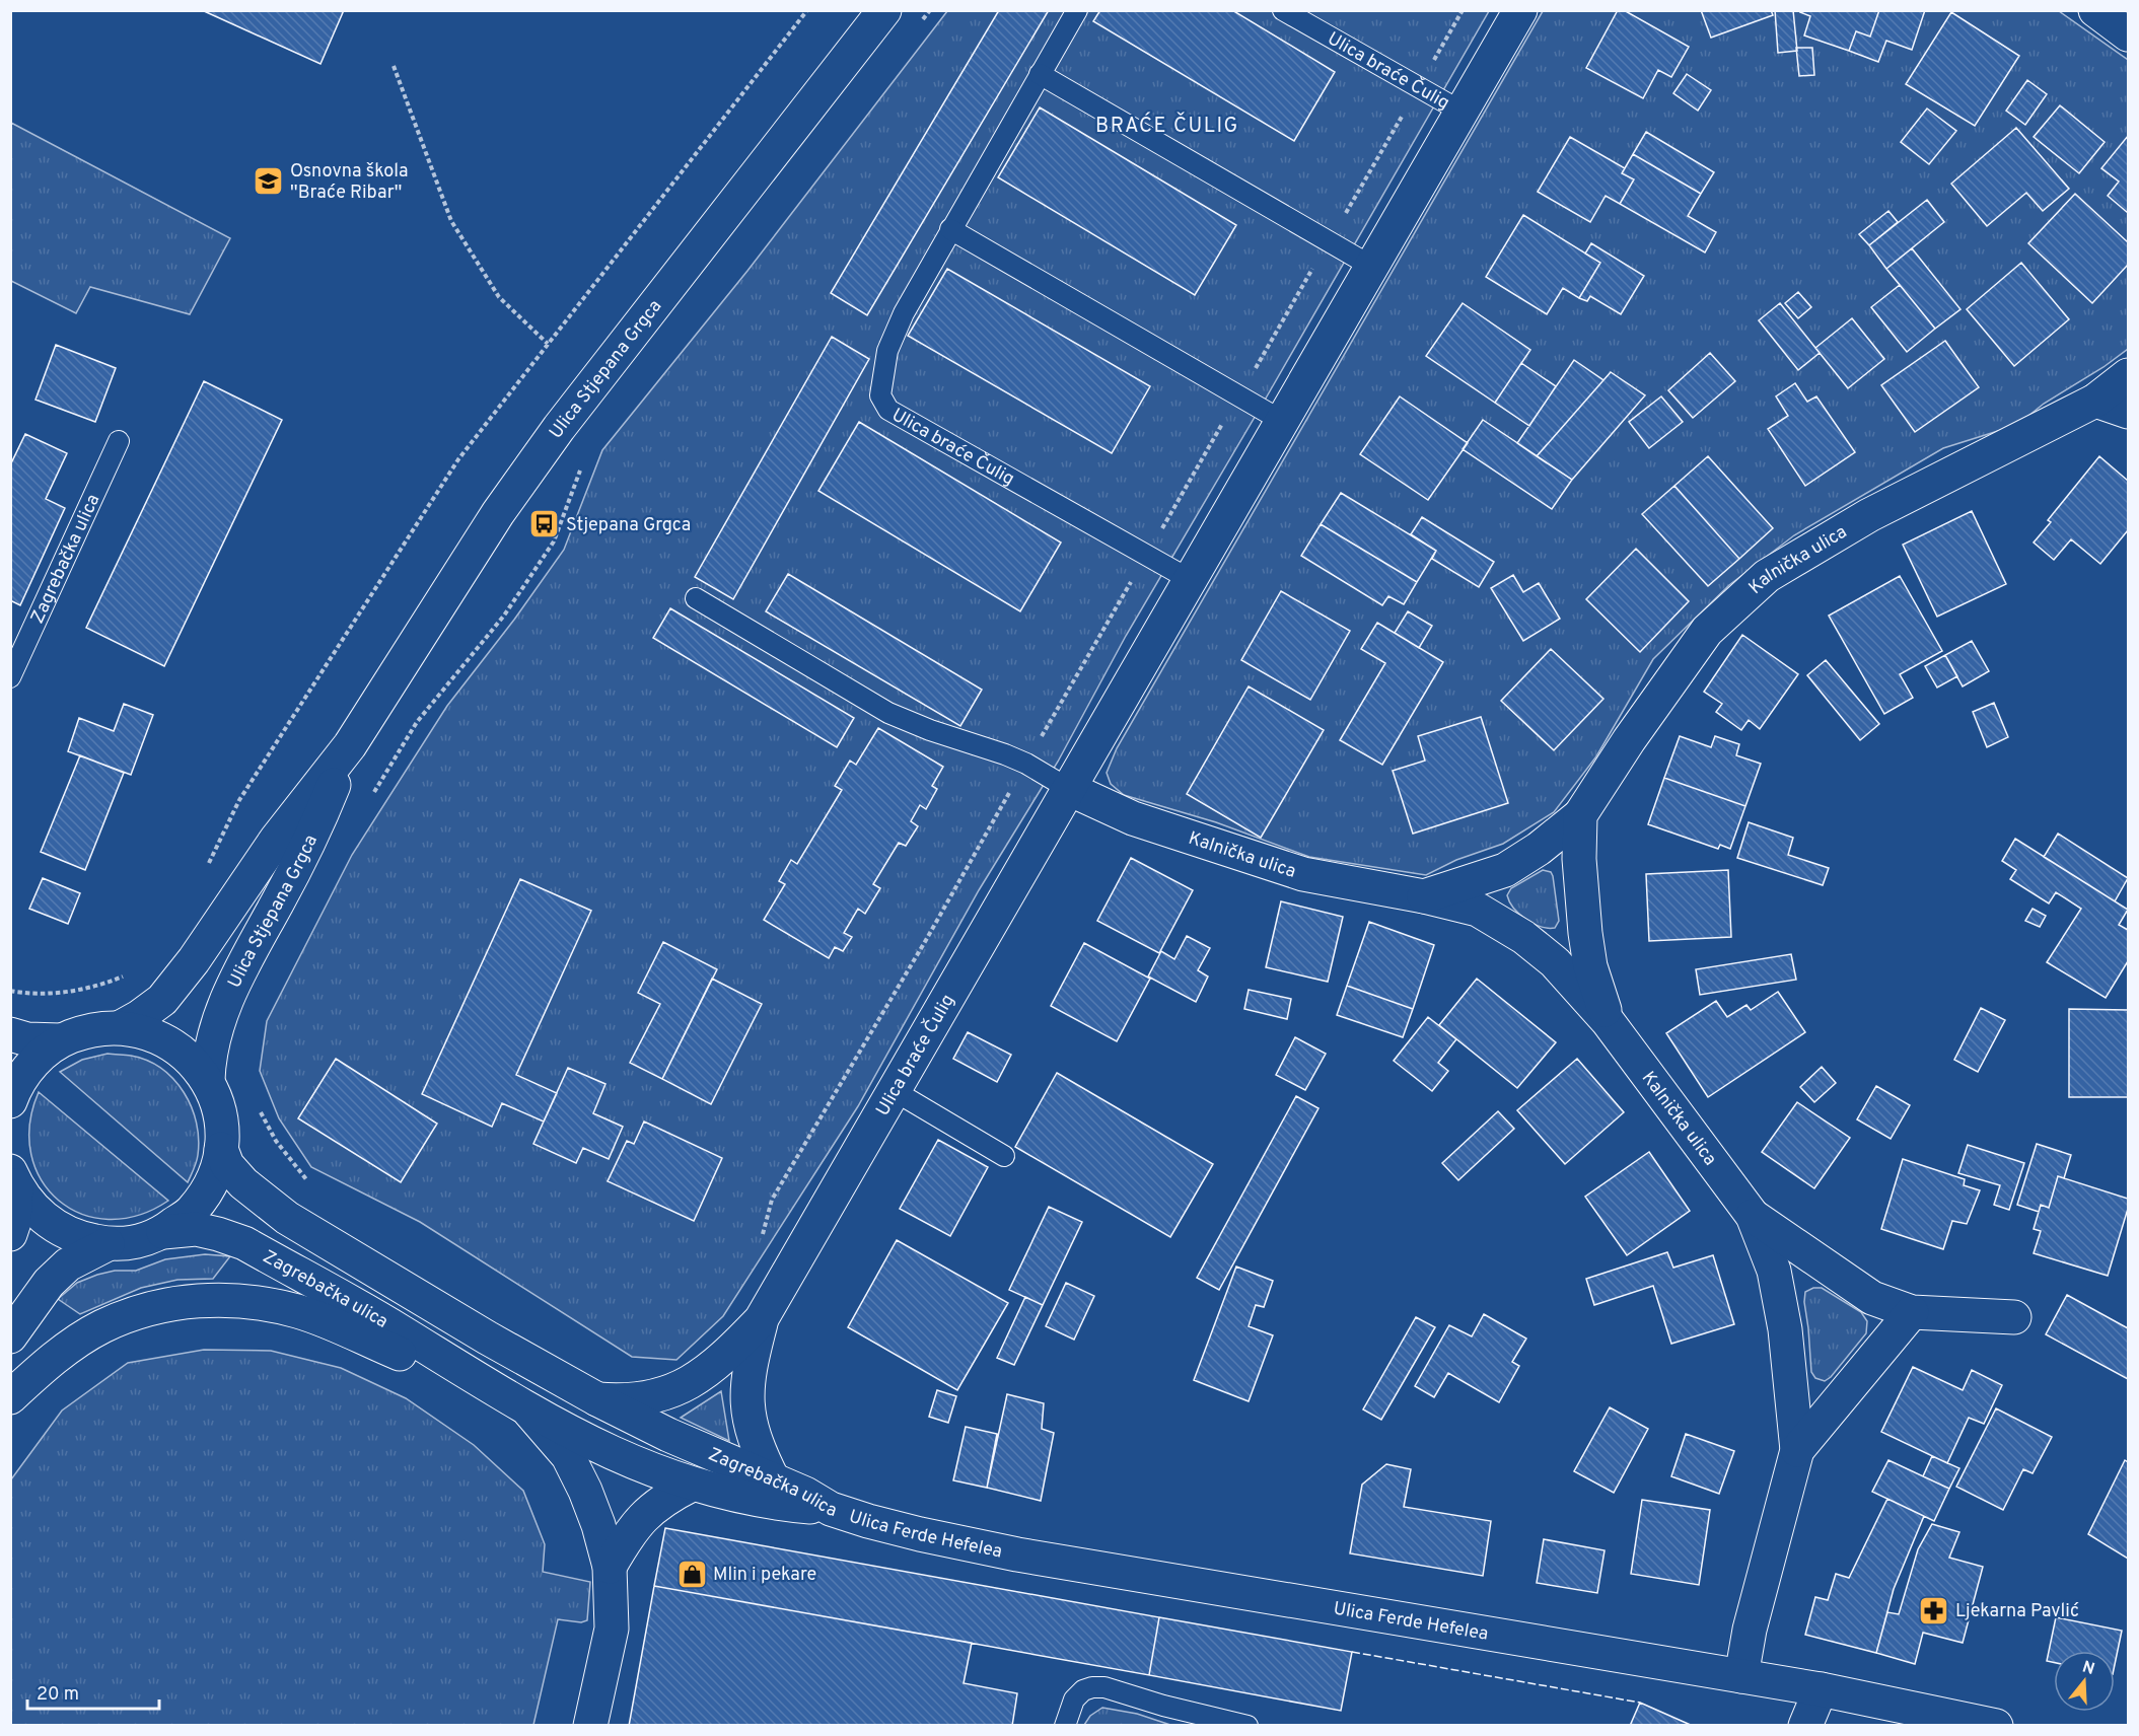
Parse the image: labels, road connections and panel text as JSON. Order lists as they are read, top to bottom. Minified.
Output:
{"streets":{"street":["Ulica braće Čulig","Ulica Stjepana Grgca","Zagrebačka ulica","Kalnička ulica","Ulica Ferde Hefelea"]},"crossings":[["Ulica braće Čulig","Zagrebačka ulica"],["Ulica braće Čulig","Kalnička ulica"],["Zagrebačka ulica","Ulica Ferde Hefelea"],["Kalnička ulica","Ulica Ferde Hefelea"]],"districts":["BRAĆE ČULIG"],"places":{"school or university":["Osnovna škola ''Braće Ribar''"],"bus stop":["Stjepana Grgca"],"shop":["Mlin i pekare"],"pharmacy":["Ljekarna Pavlić"]},"scale_bar":"20 m","north":"top"}
